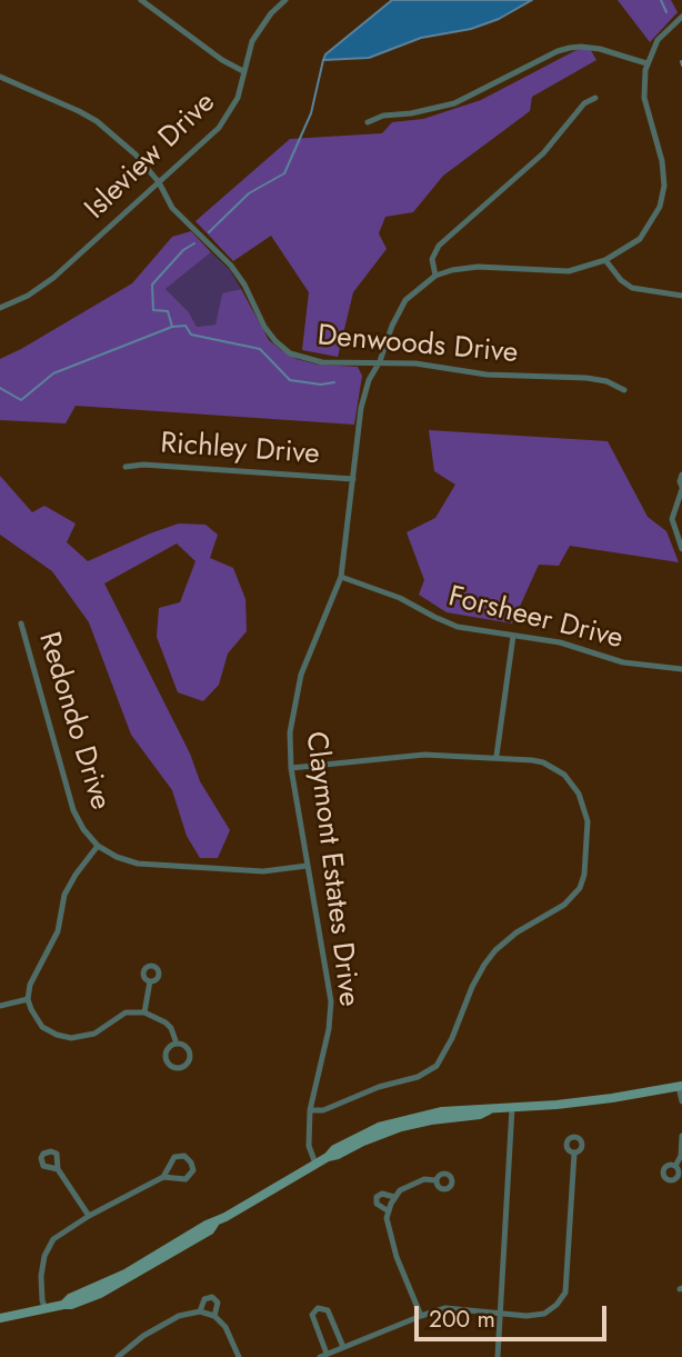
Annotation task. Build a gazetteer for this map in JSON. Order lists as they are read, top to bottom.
{
  "streets": {
    "street": [
      "Isleview Drive",
      "Denwoods Drive",
      "Richley Drive",
      "Forsheer Drive",
      "Redondo Drive",
      "Claymont Estates Drive"
    ]
  },
  "crossings": [
    ["Isleview Drive", "Denwoods Drive"],
    ["Denwoods Drive", "Claymont Estates Drive"],
    ["Richley Drive", "Claymont Estates Drive"],
    ["Forsheer Drive", "Claymont Estates Drive"],
    ["Redondo Drive", "Claymont Estates Drive"]
  ],
  "scale_bar": "200 m"
}
